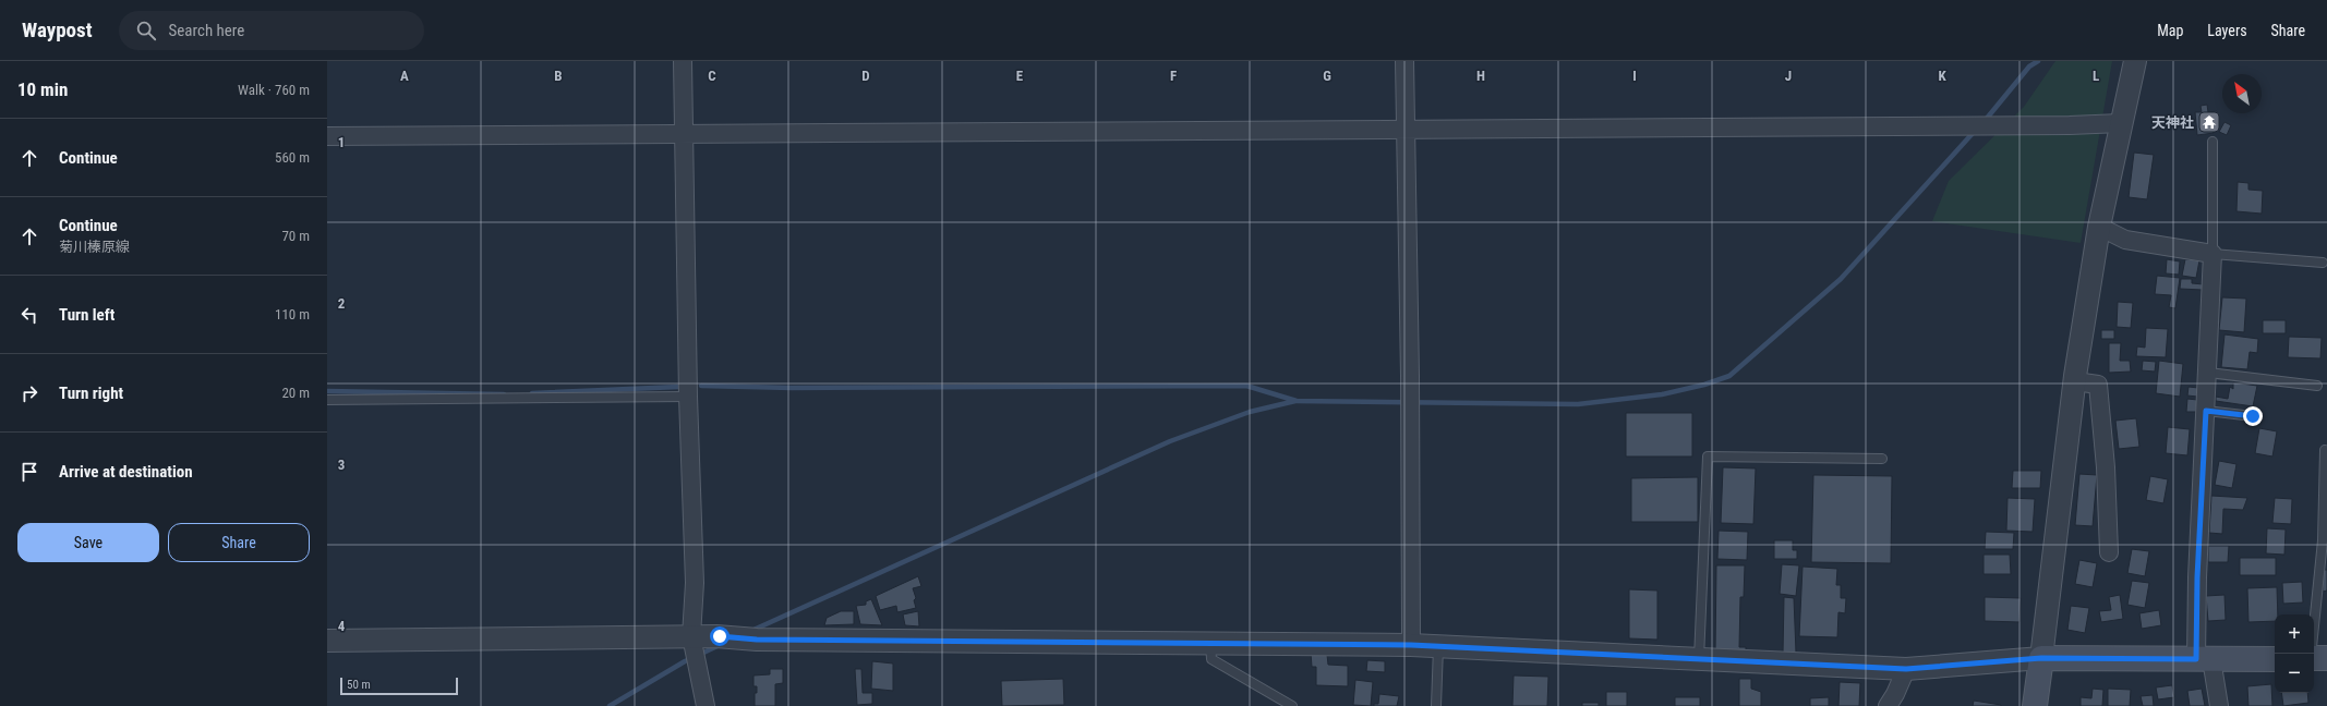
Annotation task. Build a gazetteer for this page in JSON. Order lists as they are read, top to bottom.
{
  "places": {
    "temple": ["天神社"]
  },
  "scale_bar": "50 m",
  "north": "top left",
  "page": {
    "header": "Waypost",
    "search": "Search here",
    "nav": ["Map", "Layers", "Share"],
    "heading": ["10 min", "Walk · 760 m"],
    "list": [
      ["Continue", "560 m"],
      ["Continue", "菊川榛原線", "70 m"],
      ["Turn left", "110 m"],
      ["Turn right", "20 m"],
      "Arrive at destination"
    ],
    "buttons": ["Save", "Share"],
    "map_buttons": ["+", "−"],
    "scale": "50 m"
  },
  "grid": {
    "columns": [
      "A",
      "B",
      "C",
      "D",
      "E",
      "F",
      "G",
      "H",
      "I",
      "J",
      "K",
      "L"
    ],
    "rows": [
      "1",
      "2",
      "3",
      "4"
    ]
  }
}
